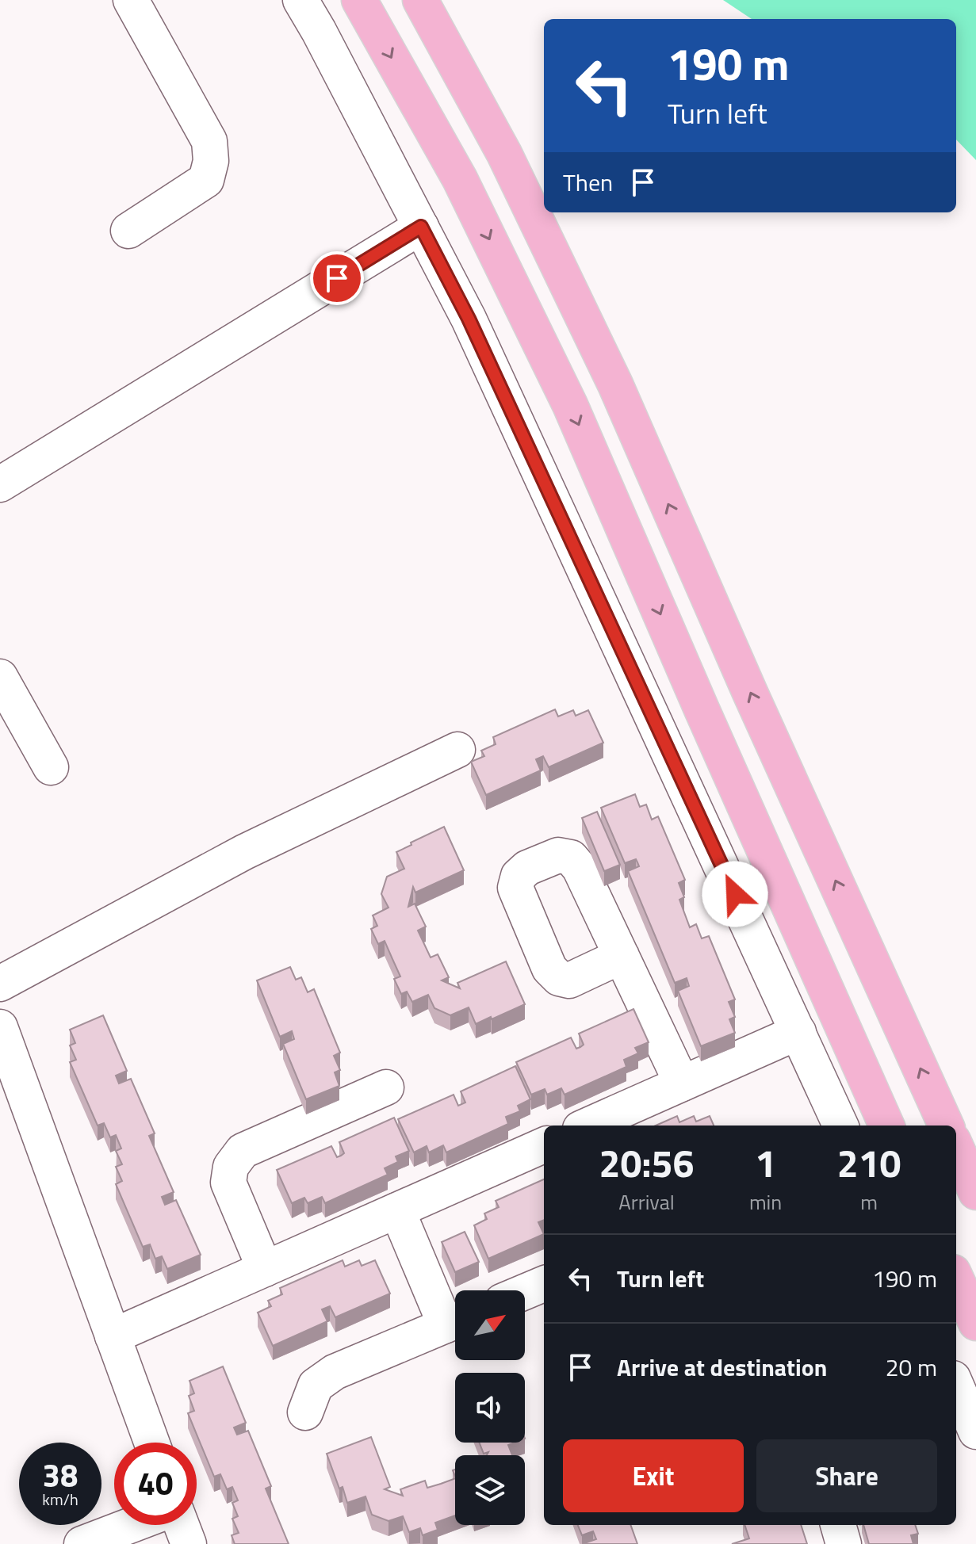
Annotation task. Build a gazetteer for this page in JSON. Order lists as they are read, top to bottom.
{
  "north": "top right",
  "page": {
    "turn": ["190 m", "Turn left"],
    "then": "Then",
    "eta": [
      "20:56",
      "Arrival",
      "1",
      "min",
      "210",
      "m"
    ],
    "list": [
      {
        "name": "Turn left",
        "value": "190 m"
      },
      {
        "name": "Arrive at destination",
        "value": "20 m"
      }
    ],
    "buttons": ["Exit", "Share"],
    "speed": "38 km/h",
    "limit": "40"
  }
}
